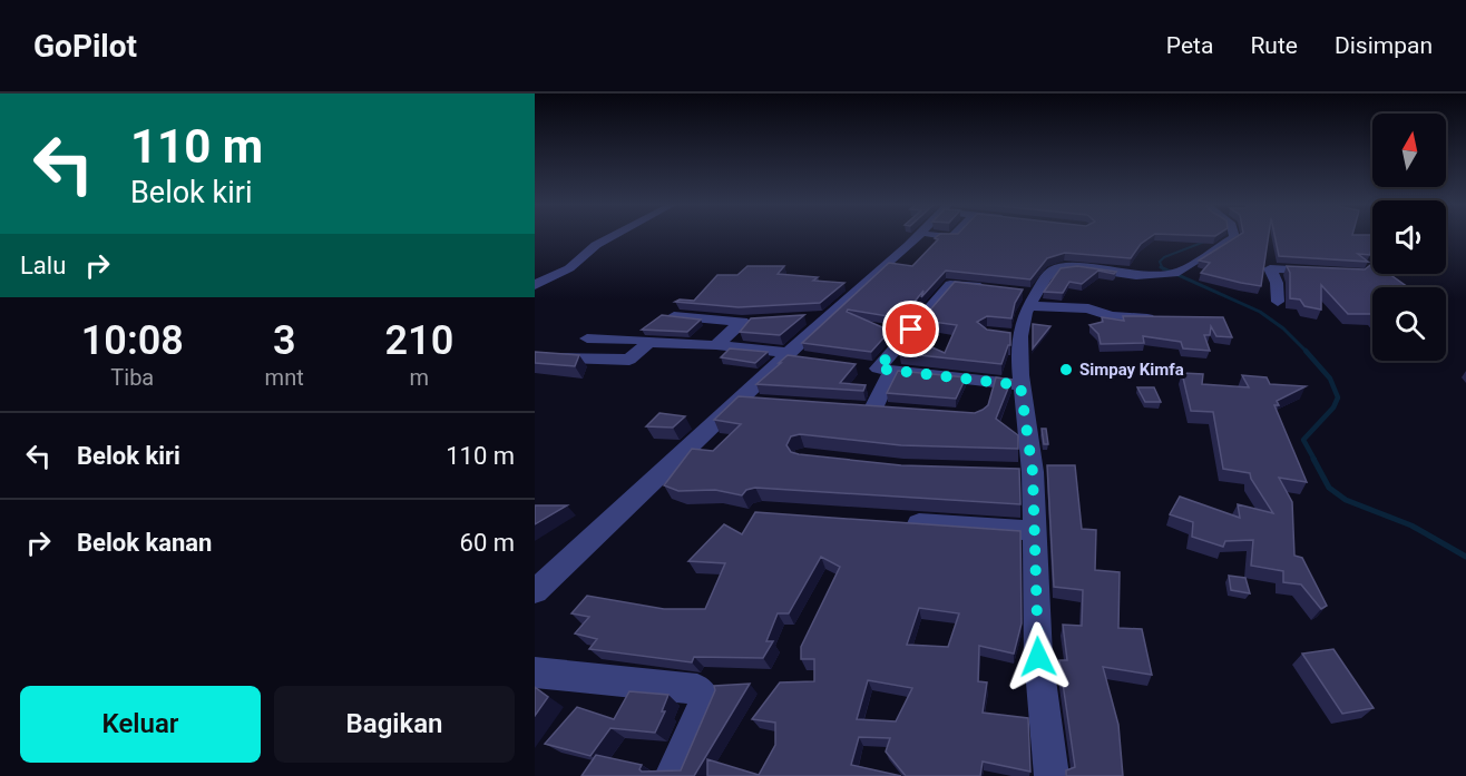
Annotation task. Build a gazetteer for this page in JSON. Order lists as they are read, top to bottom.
{
  "places": ["Simpay Kimfa"],
  "north": "top",
  "page": {
    "header": "GoPilot",
    "nav": ["Peta", "Rute", "Disimpan"],
    "turn": ["110 m", "Belok kiri"],
    "then": "Lalu",
    "eta": [
      "10:08",
      "Tiba",
      "3",
      "mnt",
      "210",
      "m"
    ],
    "list": [
      {
        "name": "Belok kiri",
        "value": "110 m"
      },
      {
        "name": "Belok kanan",
        "value": "60 m"
      }
    ],
    "buttons": ["Keluar", "Bagikan"]
  }
}
